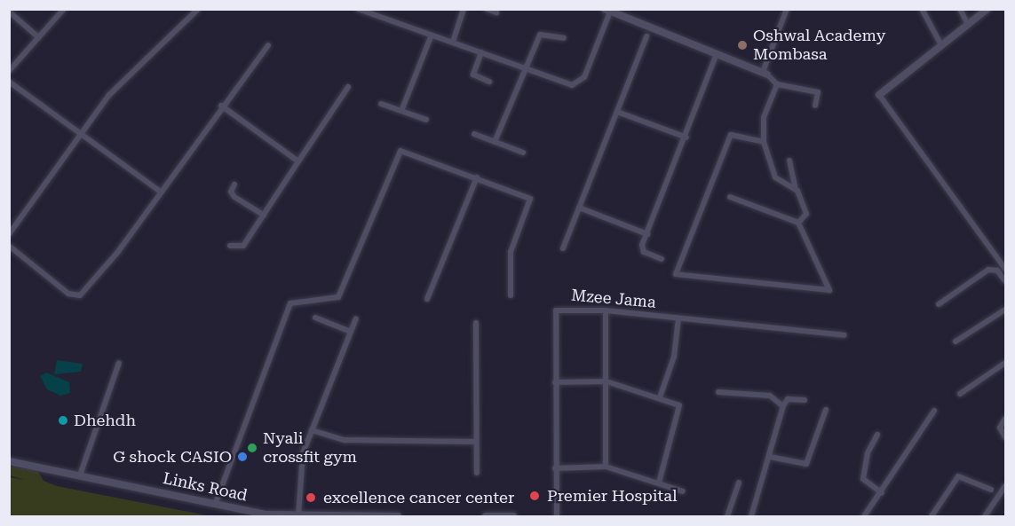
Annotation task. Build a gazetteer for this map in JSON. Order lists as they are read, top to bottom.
{
  "streets": {
    "main road": ["Links Road"],
    "street": ["Mzee Jama"]
  },
  "places": [
    "Oshwal Academy Mombasa",
    "Dhehdh",
    "Nyali crossfit gym",
    "G shock CASIO",
    "Premier Hospital",
    "excellence cancer center"
  ]
}
